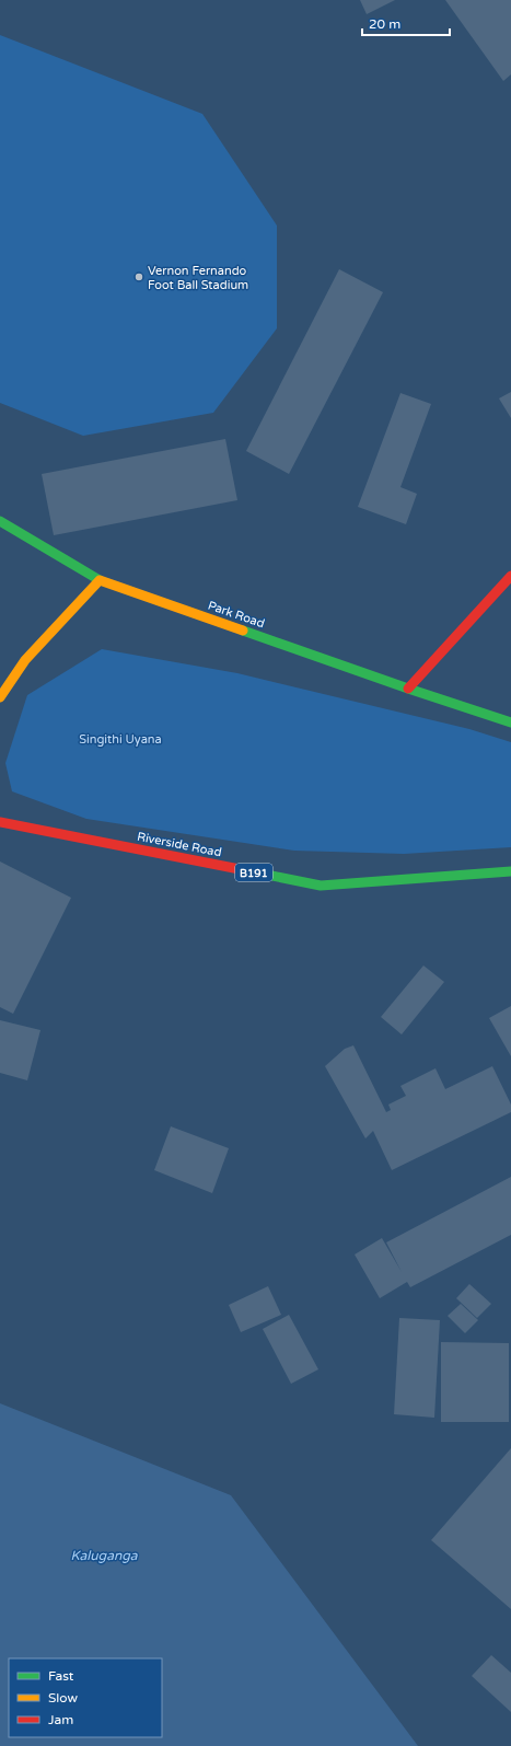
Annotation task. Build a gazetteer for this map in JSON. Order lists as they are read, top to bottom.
{
  "streets": {
    "street": ["Park Road", "Riverside Road", "B191"]
  },
  "water": ["Kaluganga"],
  "parks": ["Singithi Uyana"],
  "places": ["Vernon Fernando Foot Ball Stadium"],
  "legend": ["Fast", "Slow", "Jam"],
  "scale_bar": "20 m"
}
